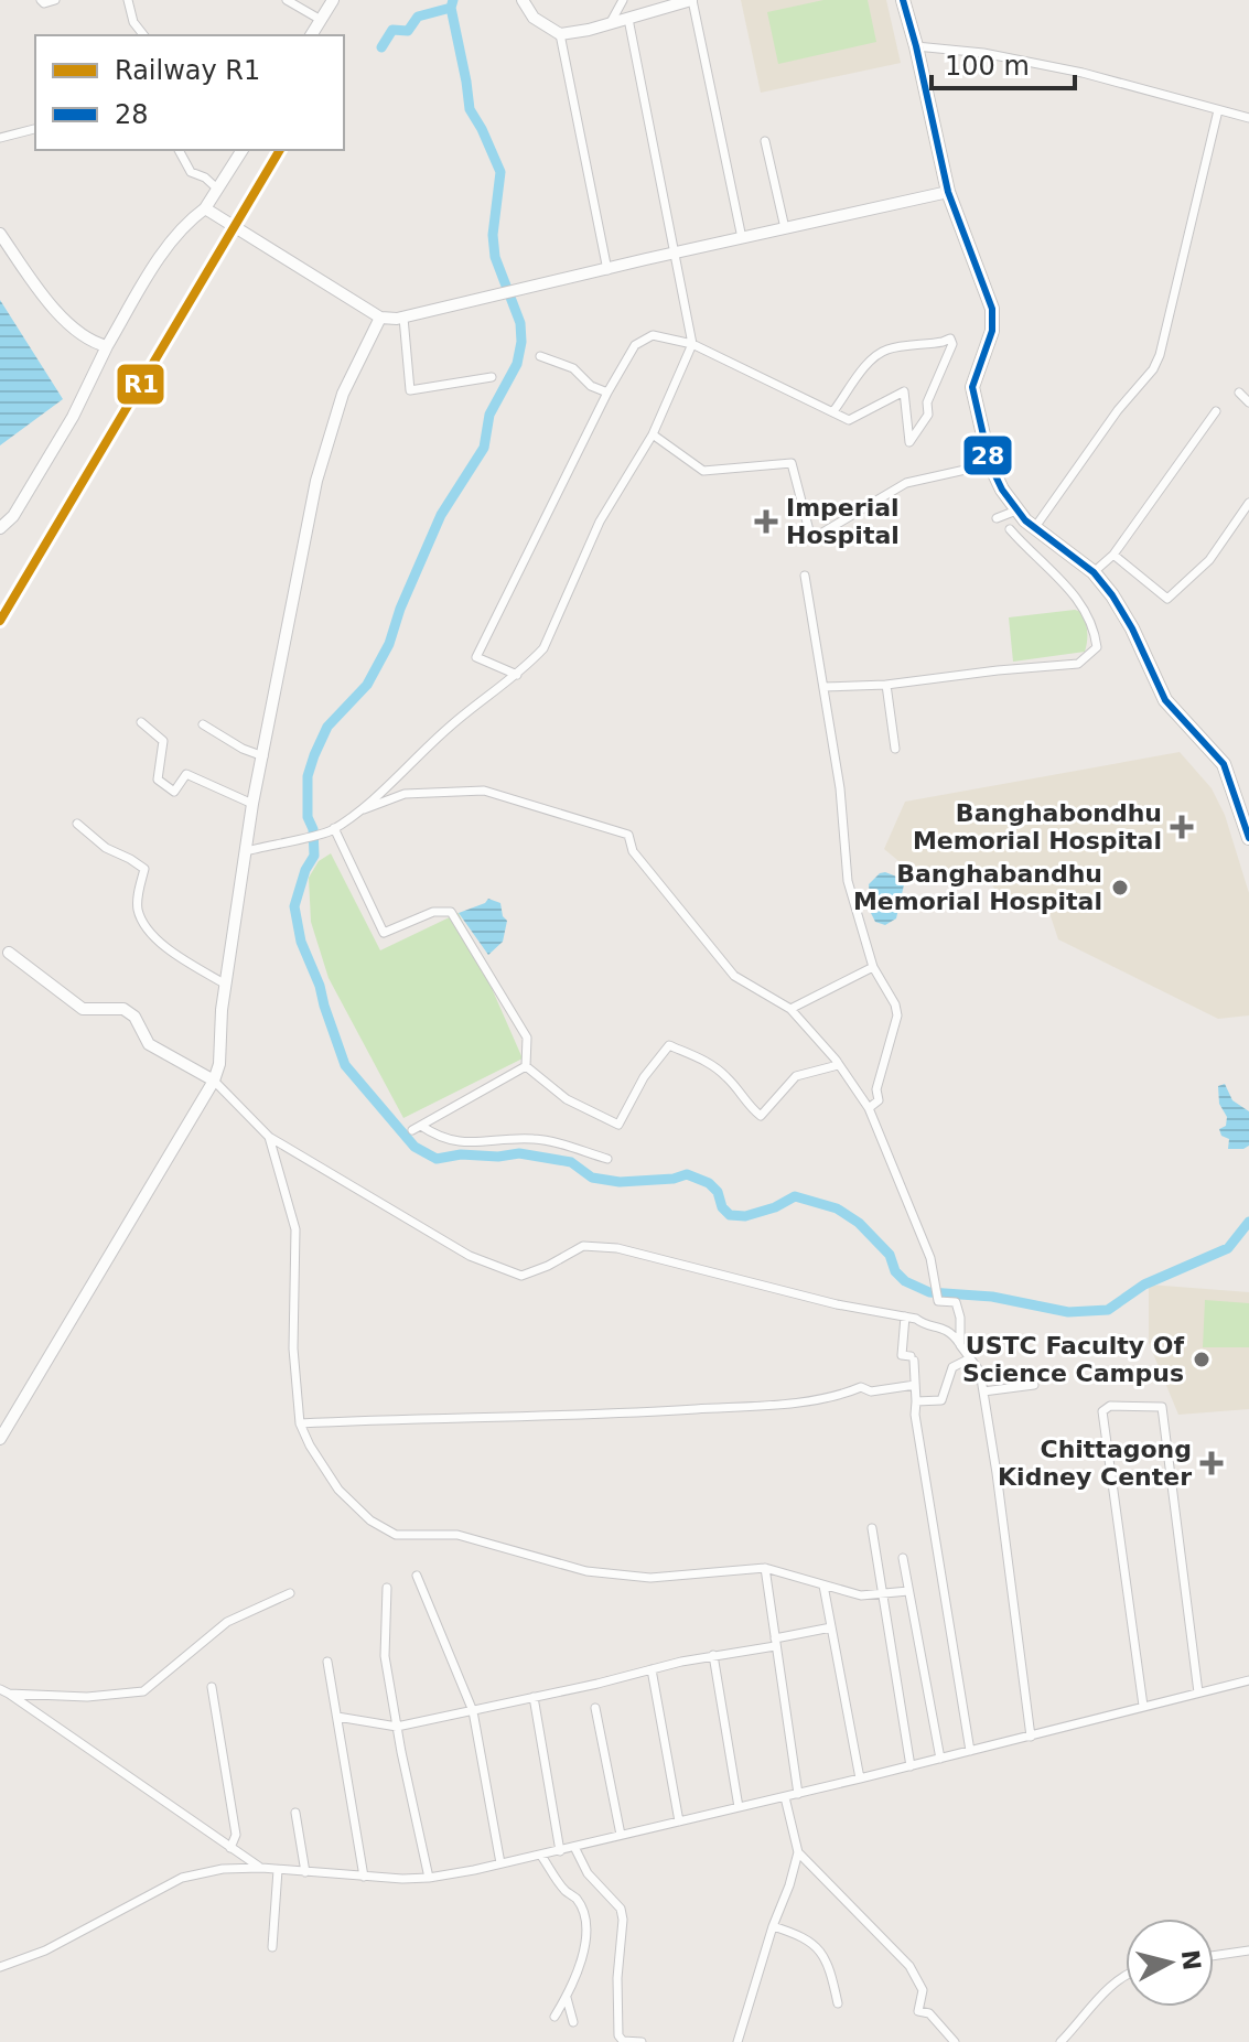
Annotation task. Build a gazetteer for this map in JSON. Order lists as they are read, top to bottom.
{
  "places": {
    "health": ["Imperial Hospital", "Banghabondhu Memorial Hospital", "Chittagong Kidney Center"],
    "other": ["Banghabandhu Memorial Hospital", "USTC Faculty Of Science Campus"]
  },
  "lines": ["transit line 28", "rail line R1"],
  "legend": ["Railway R1", "28"],
  "scale_bar": "100 m",
  "north": "right"
}
